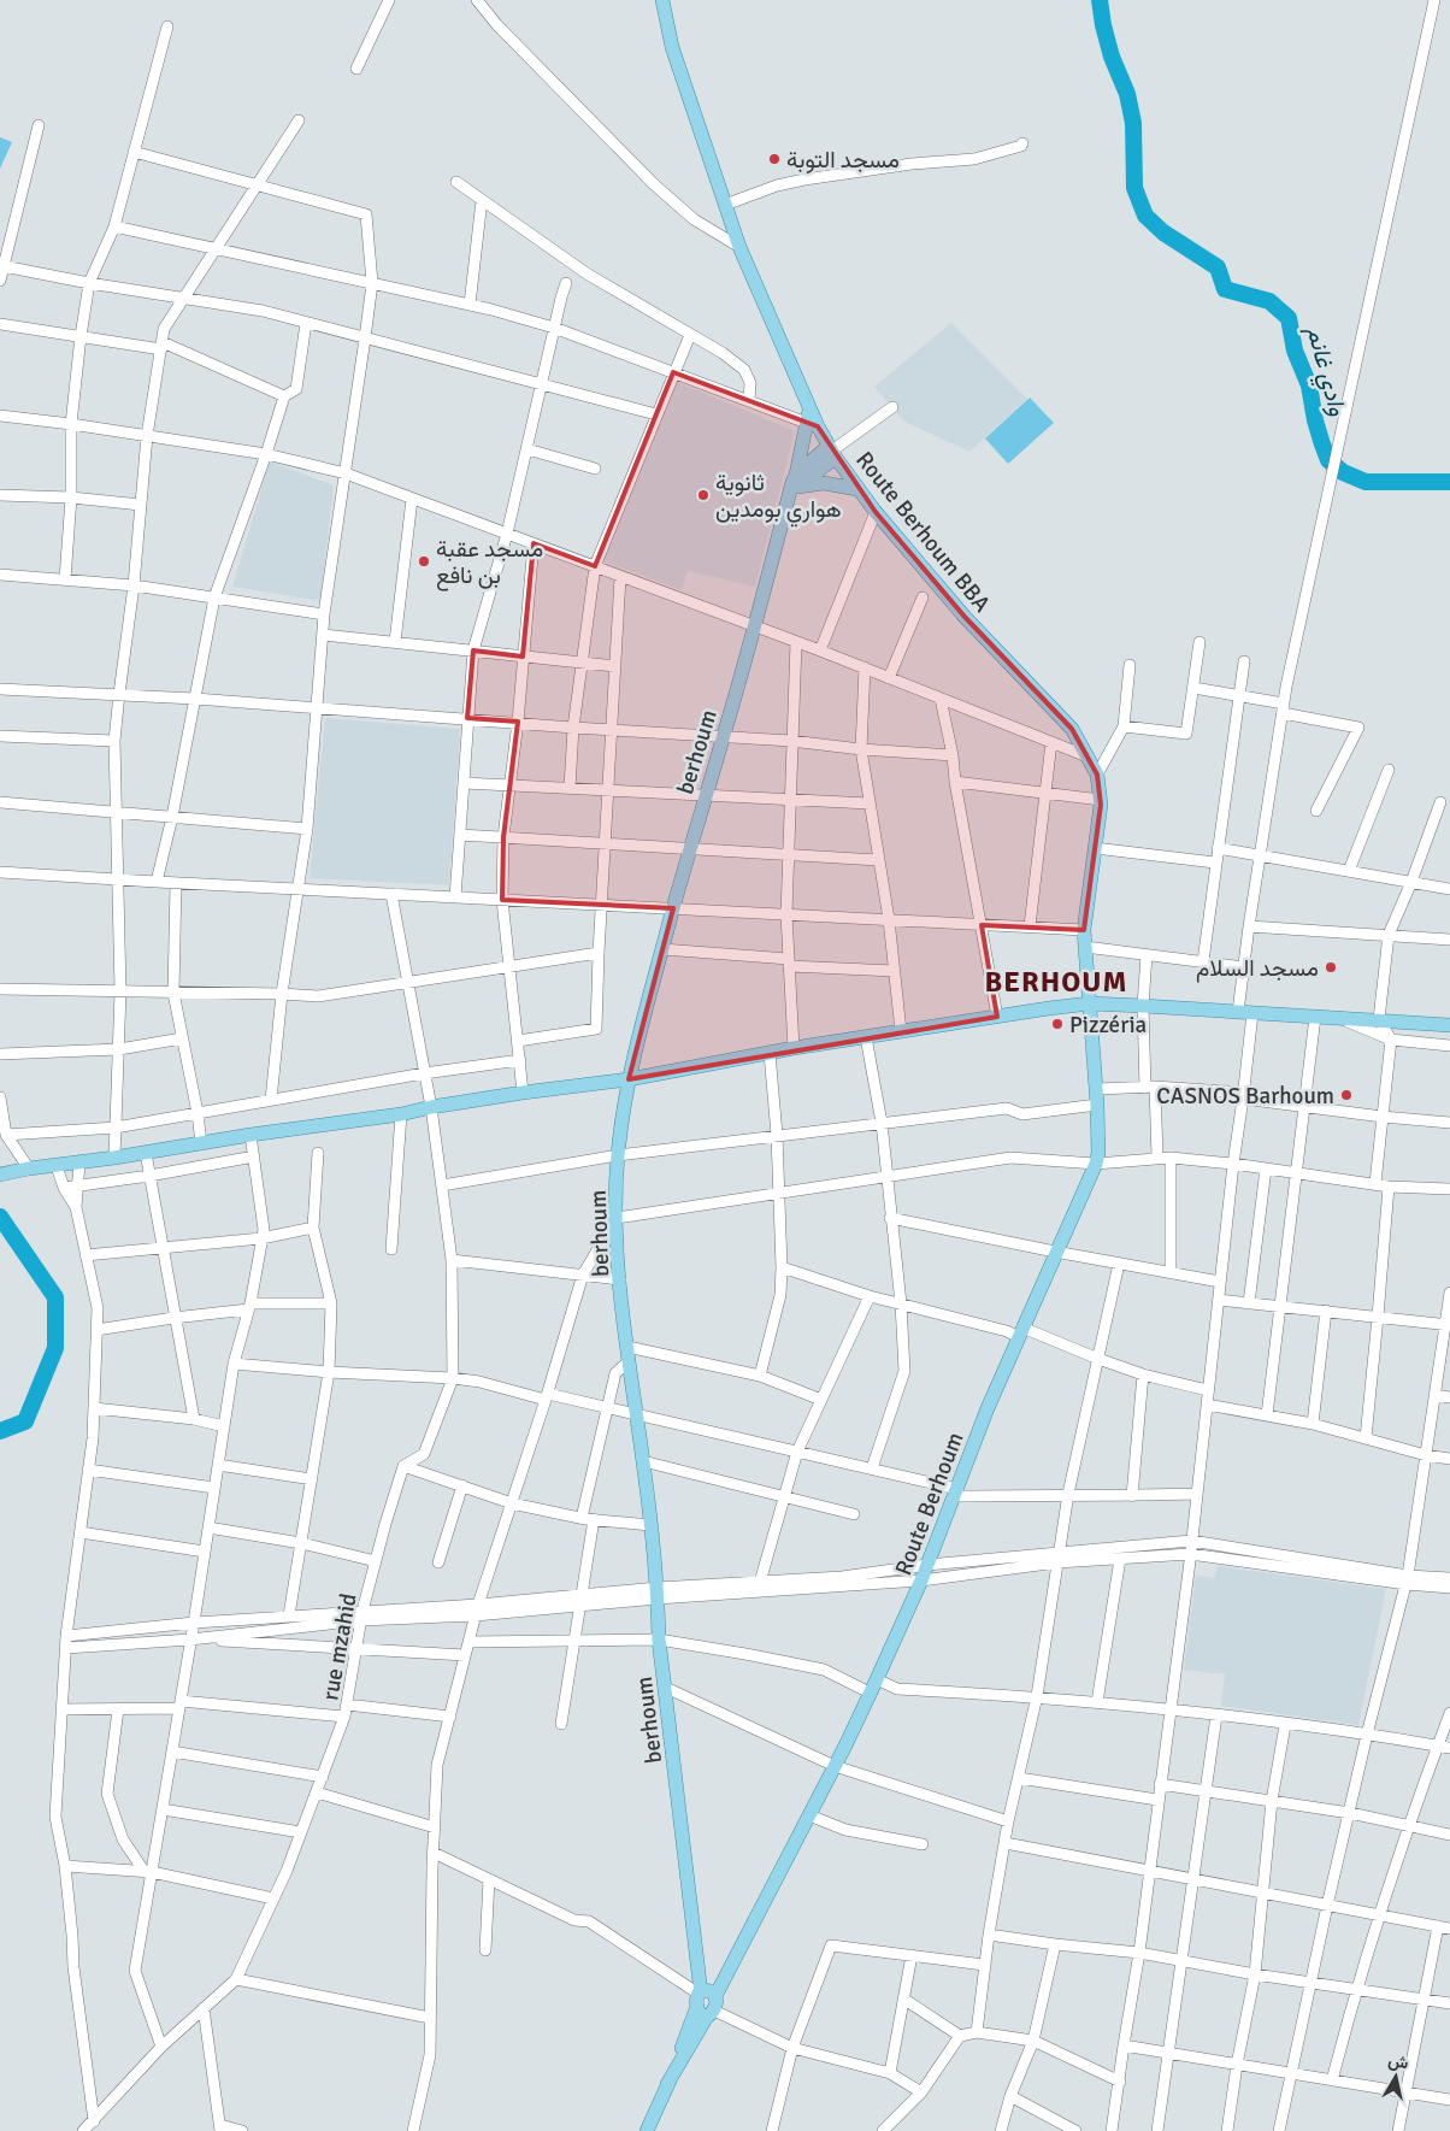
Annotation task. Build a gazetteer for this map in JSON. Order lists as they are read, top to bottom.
{
  "streets": {
    "main road": ["Route Berhoum BBA", "berhoum", "Route Berhoum"],
    "street": ["rue mzahid"]
  },
  "crossings": [
    ["Route Berhoum BBA", "berhoum"],
    ["Route Berhoum BBA", "Route Berhoum"],
    ["berhoum", "Route Berhoum"]
  ],
  "districts": ["BERHOUM"],
  "water": ["وادي غانم"],
  "places": [
    "مسجد التوبة",
    "ثانوية هواري بومدين",
    "مسجد عقبة بن نافع",
    "مسجد السلام",
    "Pizzéria",
    "CASNOS Barhoum"
  ],
  "north": "top"
}
